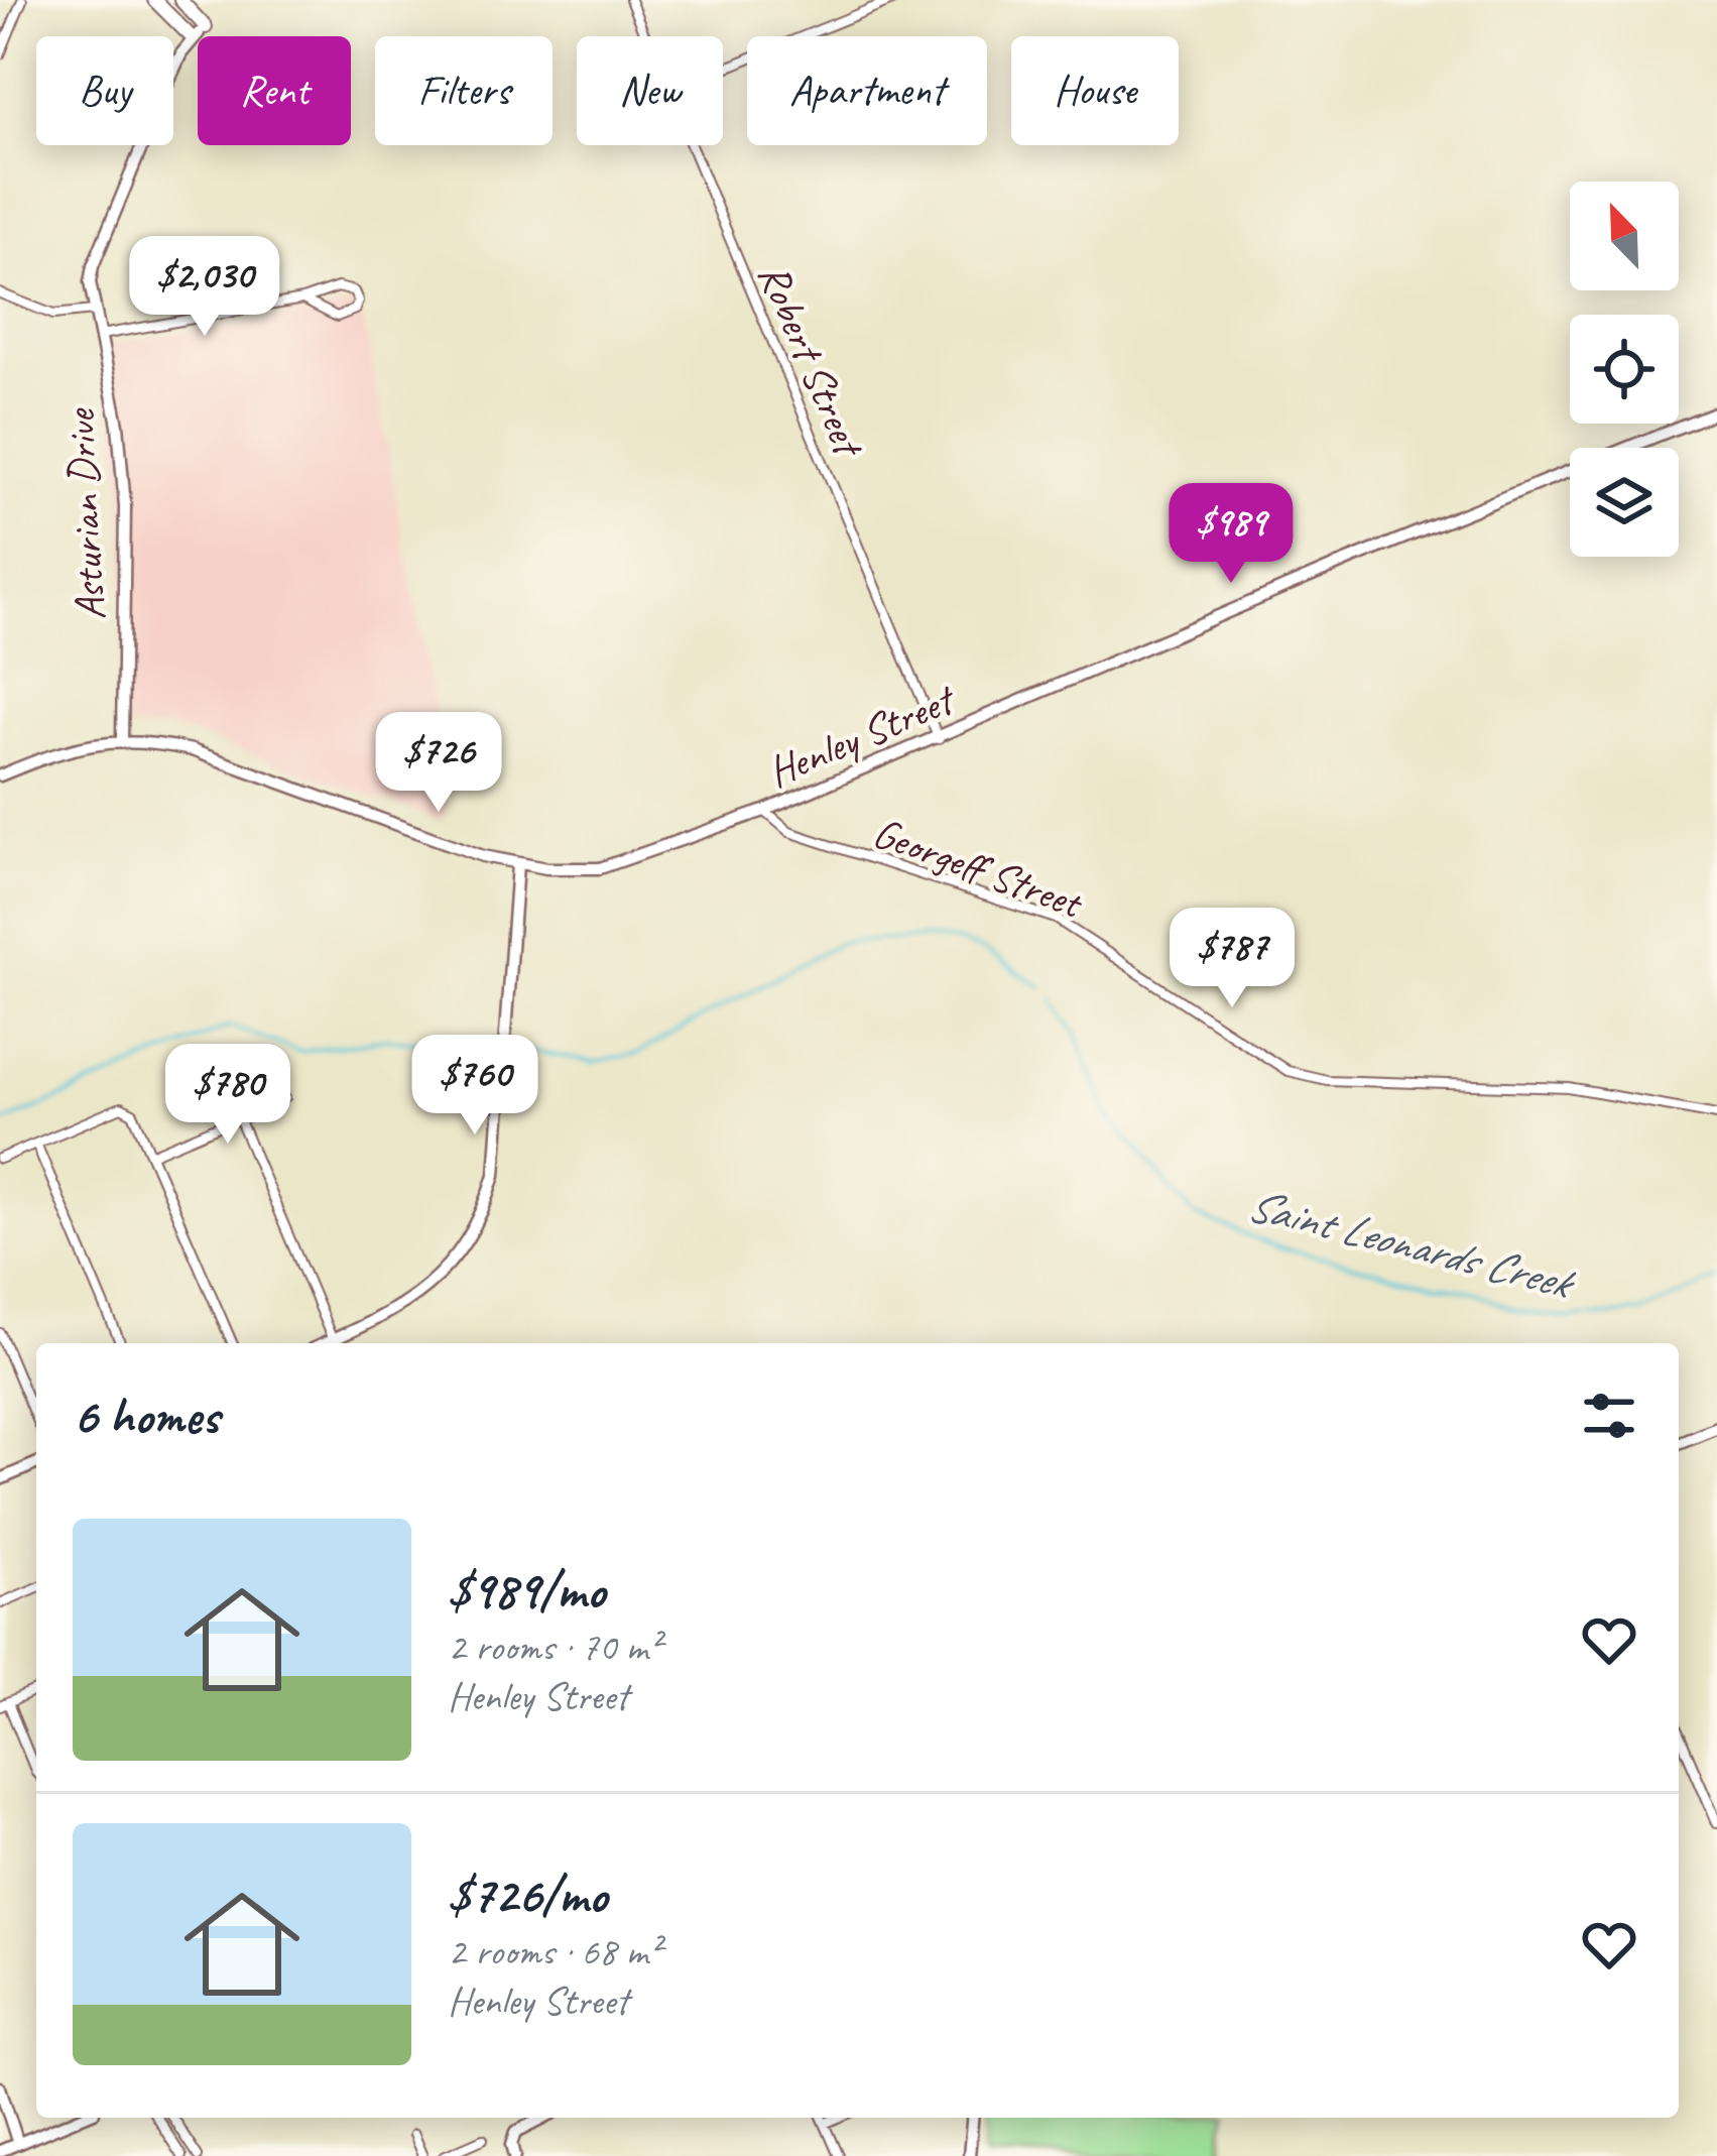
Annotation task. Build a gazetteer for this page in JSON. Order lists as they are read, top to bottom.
{
  "streets": {
    "street": [
      "Robert Street",
      "Asturian Drive",
      "Henley Street",
      "Georgeff Street"
    ]
  },
  "crossings": [
    ["Robert Street", "Henley Street"],
    ["Asturian Drive", "Henley Street"],
    ["Henley Street", "Georgeff Street"]
  ],
  "water": ["Saint Leonards Creek"],
  "north": "top left",
  "page": {
    "chip": [
      "Buy",
      "Rent",
      "Filters",
      "New",
      "Apartment",
      "House"
    ],
    "price": [
      "$2,030",
      "$989",
      "$726",
      "$787",
      "$760",
      "$780"
    ],
    "heading": "6 homes",
    "list": [
      {
        "name": "$989/mo",
        "note": "2 rooms · 70 m² · Henley Street"
      },
      {
        "name": "$726/mo",
        "note": "2 rooms · 68 m² · Henley Street"
      }
    ]
  }
}
